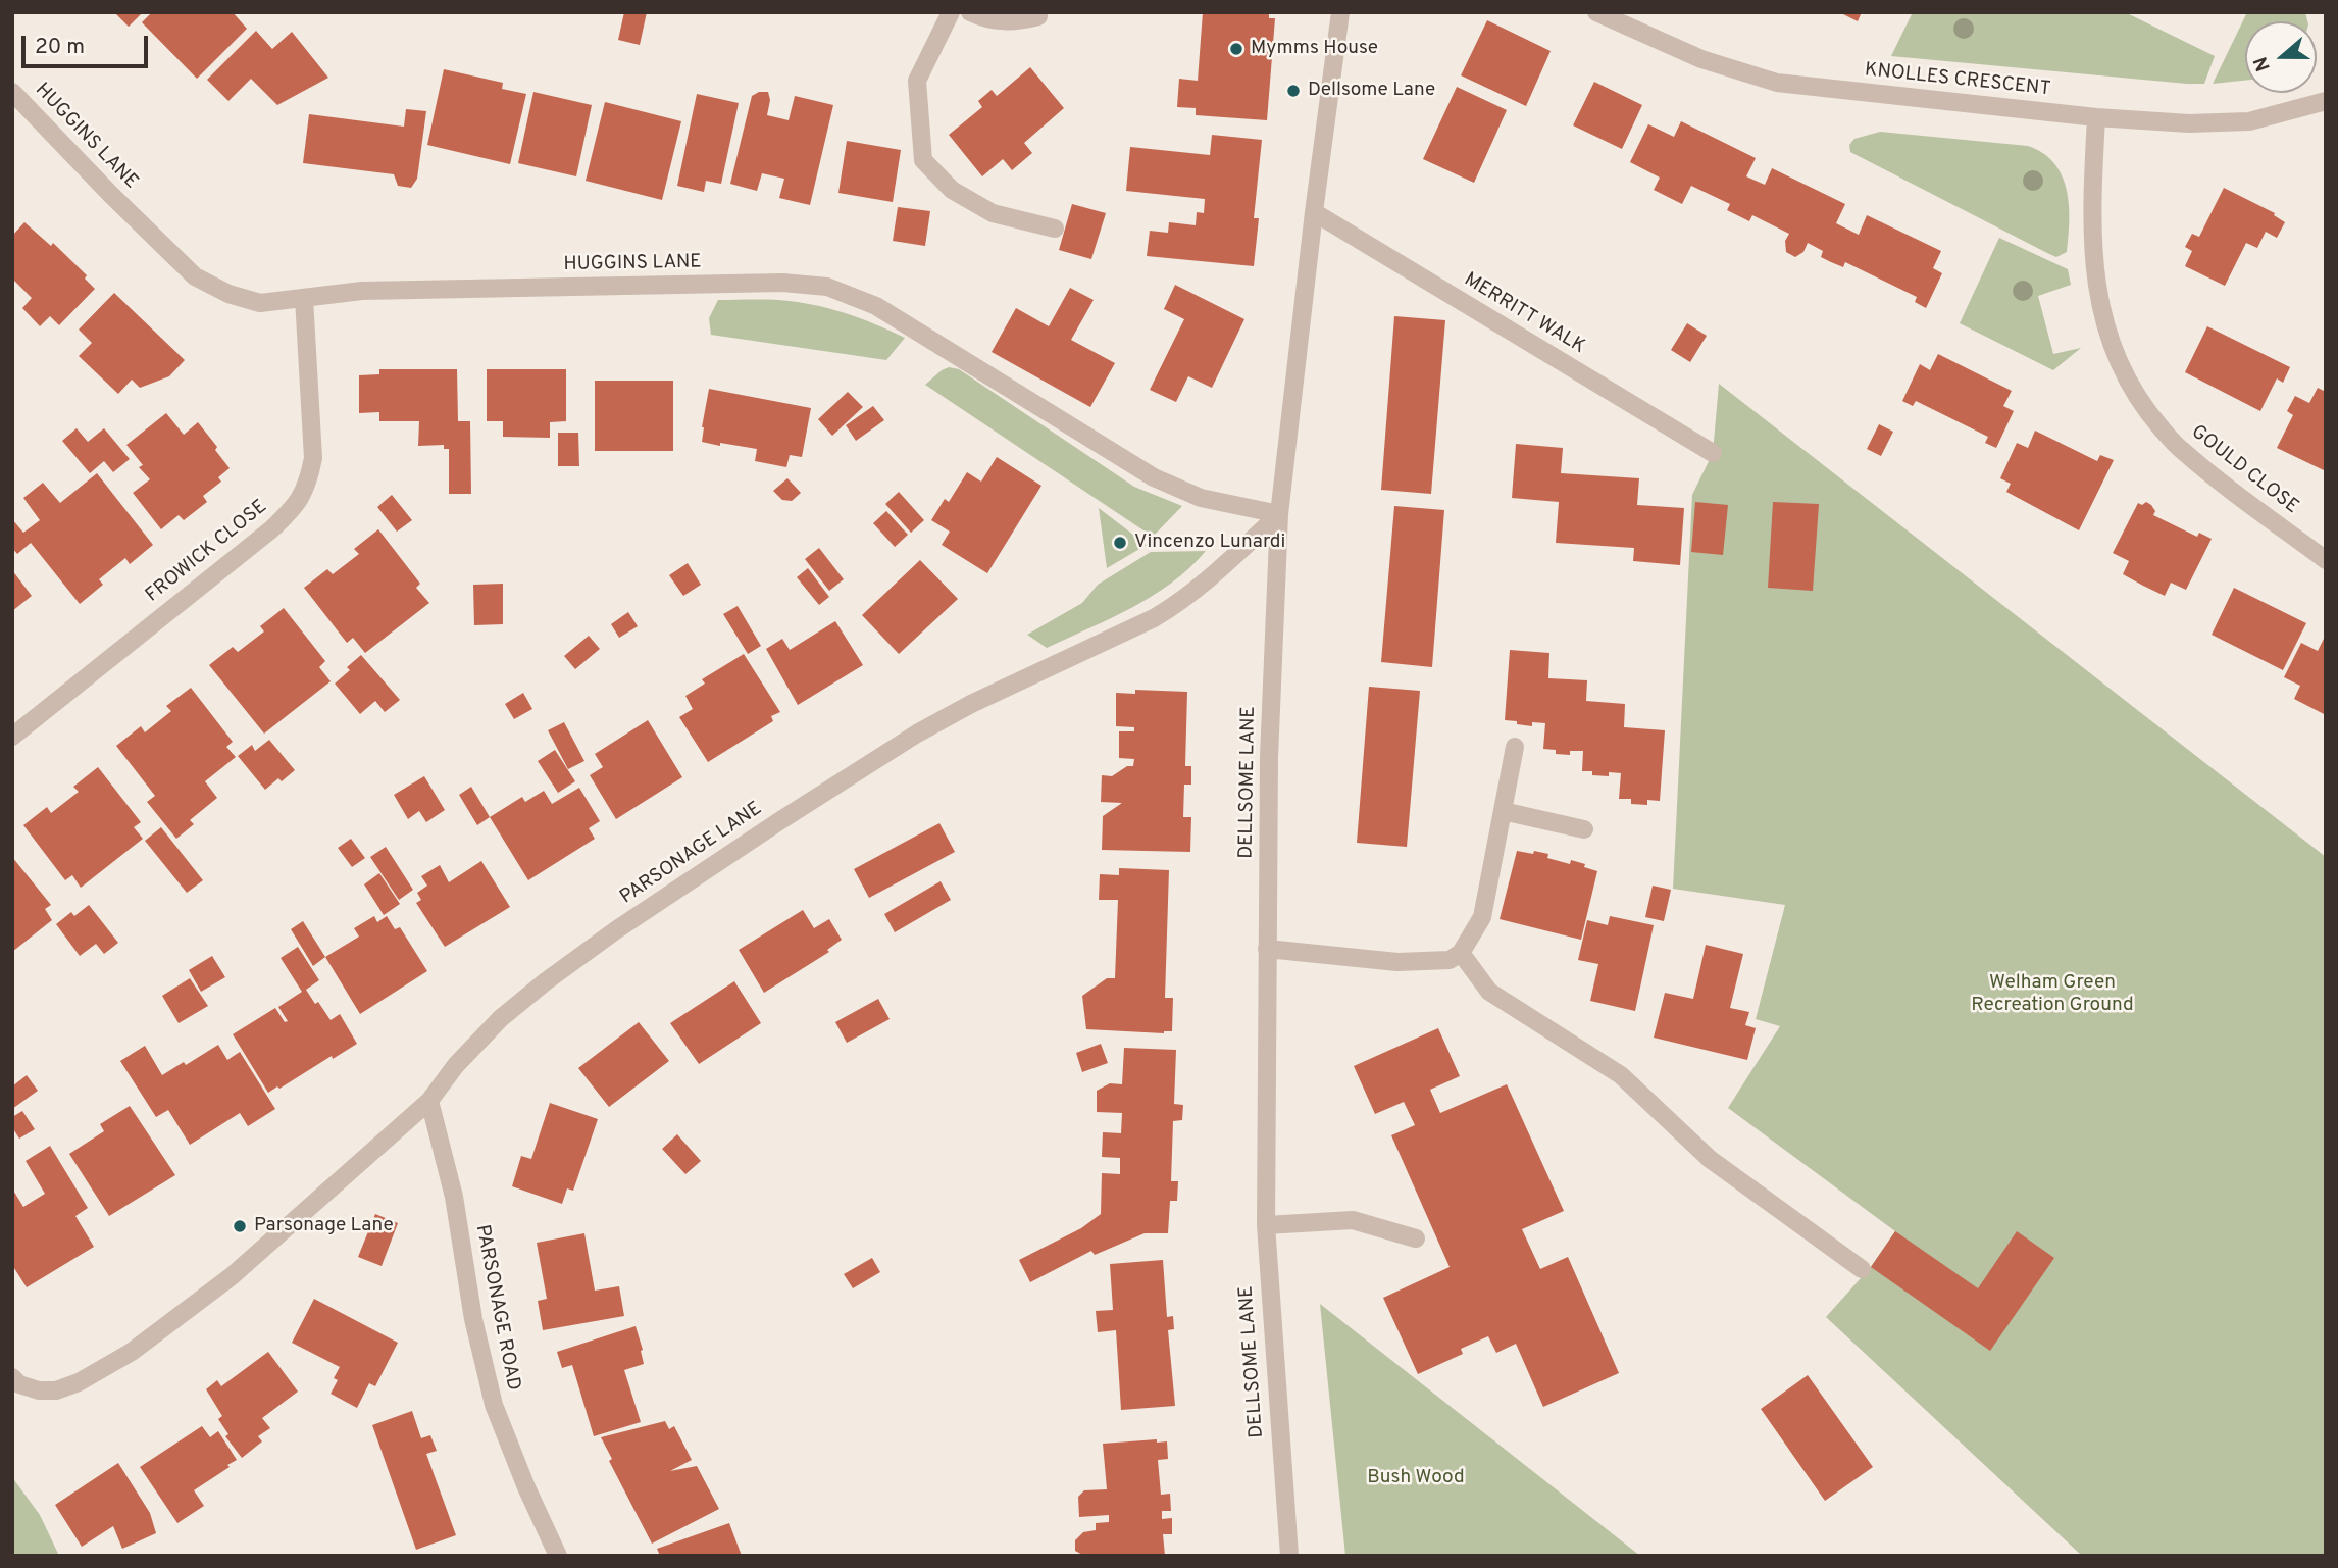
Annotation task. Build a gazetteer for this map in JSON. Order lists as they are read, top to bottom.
{
  "streets": {
    "street": [
      "KNOLLES CRESCENT",
      "HUGGINS LANE",
      "MERRITT WALK",
      "GOULD CLOSE",
      "FROWICK CLOSE",
      "DELLSOME LANE",
      "PARSONAGE LANE",
      "PARSONAGE ROAD"
    ]
  },
  "crossings": [
    ["KNOLLES CRESCENT", "GOULD CLOSE"],
    ["HUGGINS LANE", "FROWICK CLOSE"],
    ["HUGGINS LANE", "DELLSOME LANE"],
    ["HUGGINS LANE", "PARSONAGE LANE"],
    ["MERRITT WALK", "DELLSOME LANE"],
    ["DELLSOME LANE", "PARSONAGE LANE"],
    ["PARSONAGE LANE", "PARSONAGE ROAD"]
  ],
  "parks": ["Welham Green Recreation Ground", "Bush Wood"],
  "places": [
    "Mymms House",
    "Dellsome Lane",
    "Vincenzo Lunardi",
    "Parsonage Lane"
  ],
  "scale_bar": "20 m",
  "north": "left"
}
